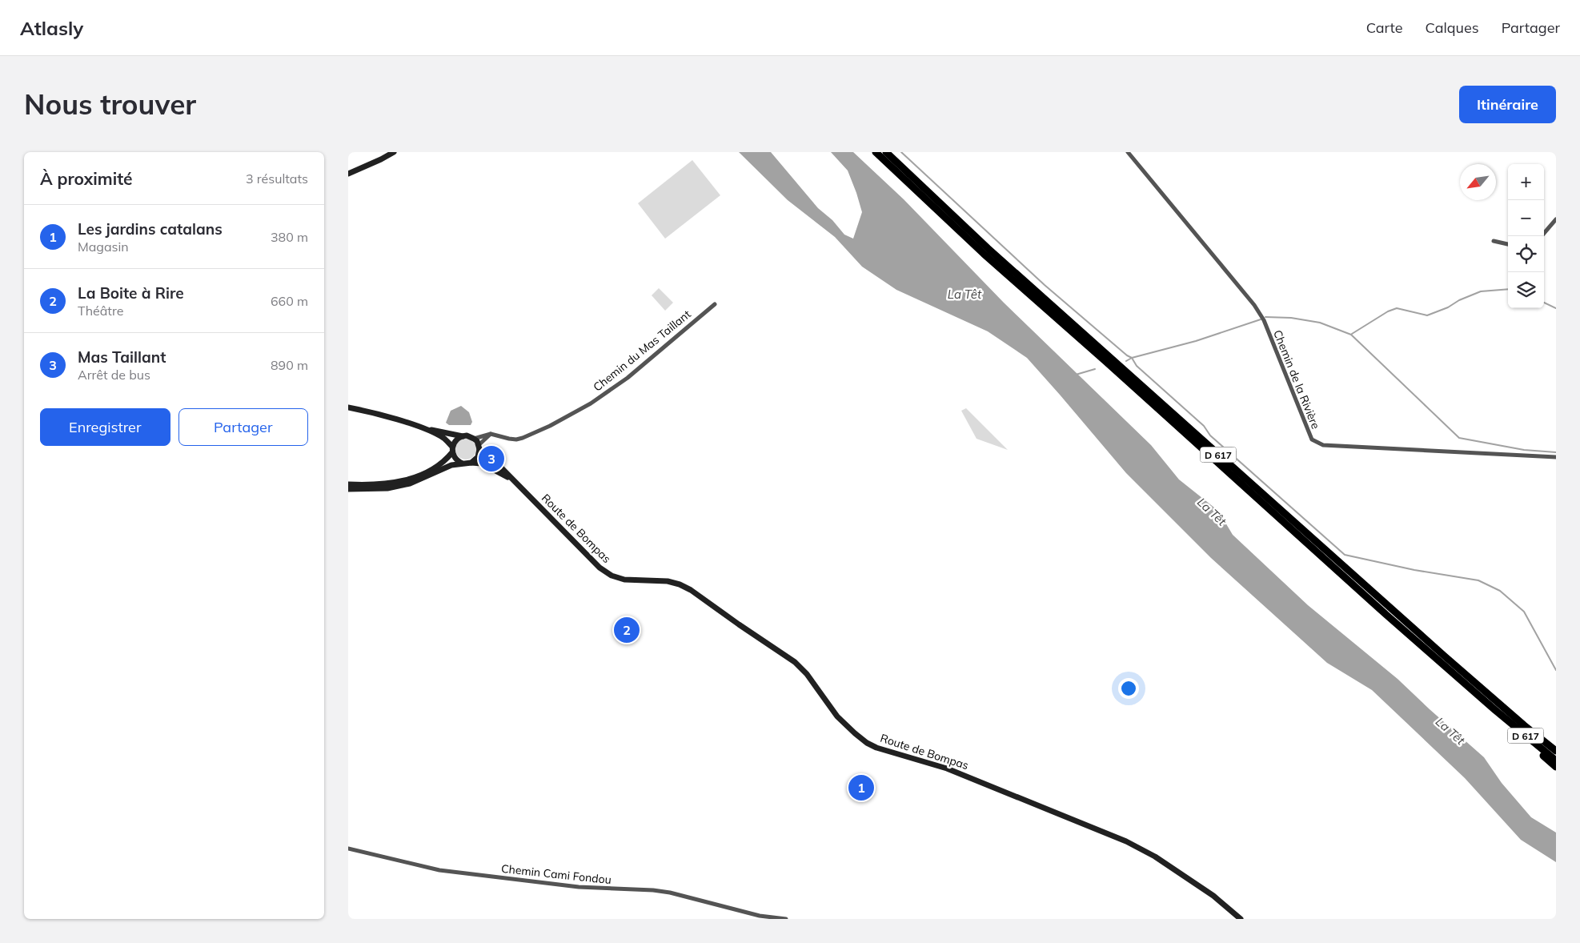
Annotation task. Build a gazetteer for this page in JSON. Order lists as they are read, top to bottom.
{
  "streets": {
    "highway": ["D 617"],
    "main road": ["Route de Bompas"],
    "street": ["Chemin du Mas Taillant", "Chemin de la Rivière", "Chemin Cami Fondou"]
  },
  "water": ["La Têt"],
  "north": "bottom left",
  "page": {
    "header": "Atlasly",
    "nav": ["Carte", "Calques", "Partager"],
    "buttons": [
      "Itinéraire",
      ["Enregistrer", "Partager"]
    ],
    "title": "Nous trouver",
    "heading": ["À proximité", "3 résultats"],
    "map_buttons": ["+", "−"],
    "list": [
      {
        "mark": "1",
        "name": "Les jardins catalans",
        "note": "Magasin",
        "value": "380 m"
      },
      {
        "mark": "2",
        "name": "La Boite à Rire",
        "note": "Théâtre",
        "value": "660 m"
      },
      {
        "mark": "3",
        "name": "Mas Taillant",
        "note": "Arrêt de bus",
        "value": "890 m"
      }
    ],
    "pins": ["3", "2", "1"]
  }
}
